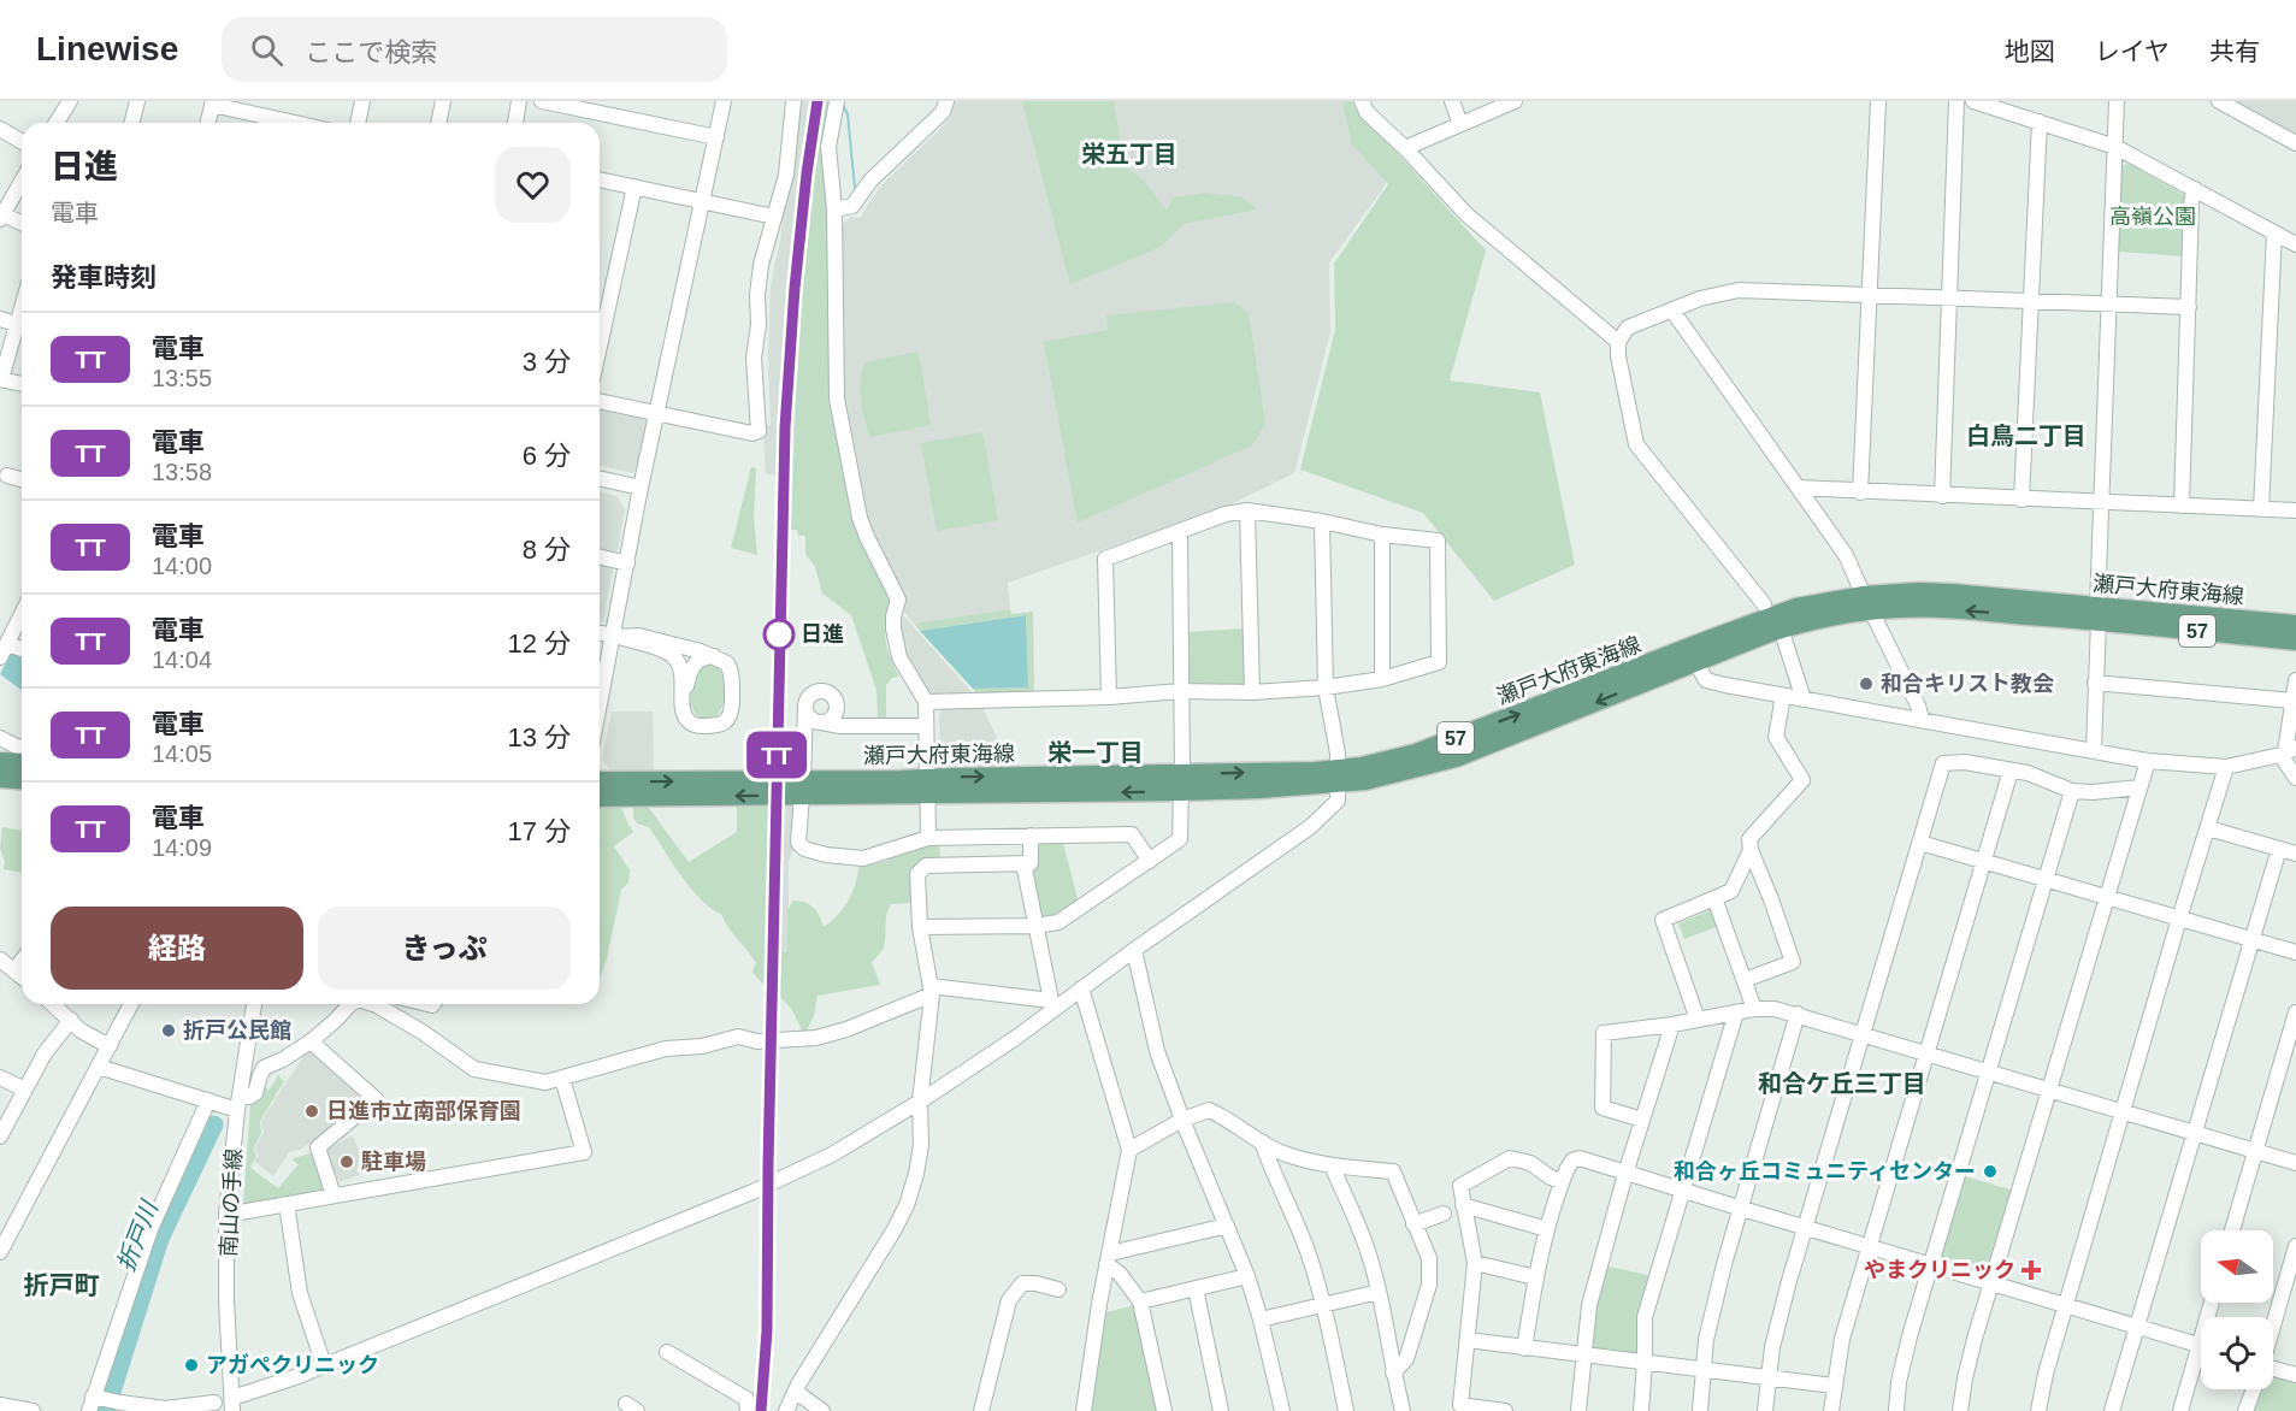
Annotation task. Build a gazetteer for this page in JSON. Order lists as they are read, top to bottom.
{
  "streets": {
    "main road": ["瀬戸大府東海線", "57"],
    "street": ["南山の手線"]
  },
  "districts": [
    "栄五丁目",
    "白鳥二丁目",
    "栄一丁目",
    "和合ケ丘三丁目",
    "折戸町"
  ],
  "water": ["折戸川"],
  "parks": ["高嶺公園"],
  "places": {
    "other": [
      "日進",
      "和合キリスト教会",
      "折戸公民館",
      "日進市立南部保育園",
      "駐車場",
      "和合ヶ丘コミュニティセンター",
      "アガぺクリニック"
    ],
    "health": ["やまクリニック"]
  },
  "north": "left",
  "page": {
    "header": "Linewise",
    "search": "ここで検索",
    "nav": ["地図", "レイヤ", "共有"],
    "on_map": "TT",
    "heading": [
      ["日進", "電車"],
      "発車時刻"
    ],
    "list": [
      {
        "mark": "TT",
        "name": "電車",
        "note": "13:55",
        "value": "3 分"
      },
      {
        "mark": "TT",
        "name": "電車",
        "note": "13:58",
        "value": "6 分"
      },
      {
        "mark": "TT",
        "name": "電車",
        "note": "14:00",
        "value": "8 分"
      },
      {
        "mark": "TT",
        "name": "電車",
        "note": "14:04",
        "value": "12 分"
      },
      {
        "mark": "TT",
        "name": "電車",
        "note": "14:05",
        "value": "13 分"
      },
      {
        "mark": "TT",
        "name": "電車",
        "note": "14:09",
        "value": "17 分"
      }
    ],
    "buttons": ["経路", "きっぷ"]
  }
}
